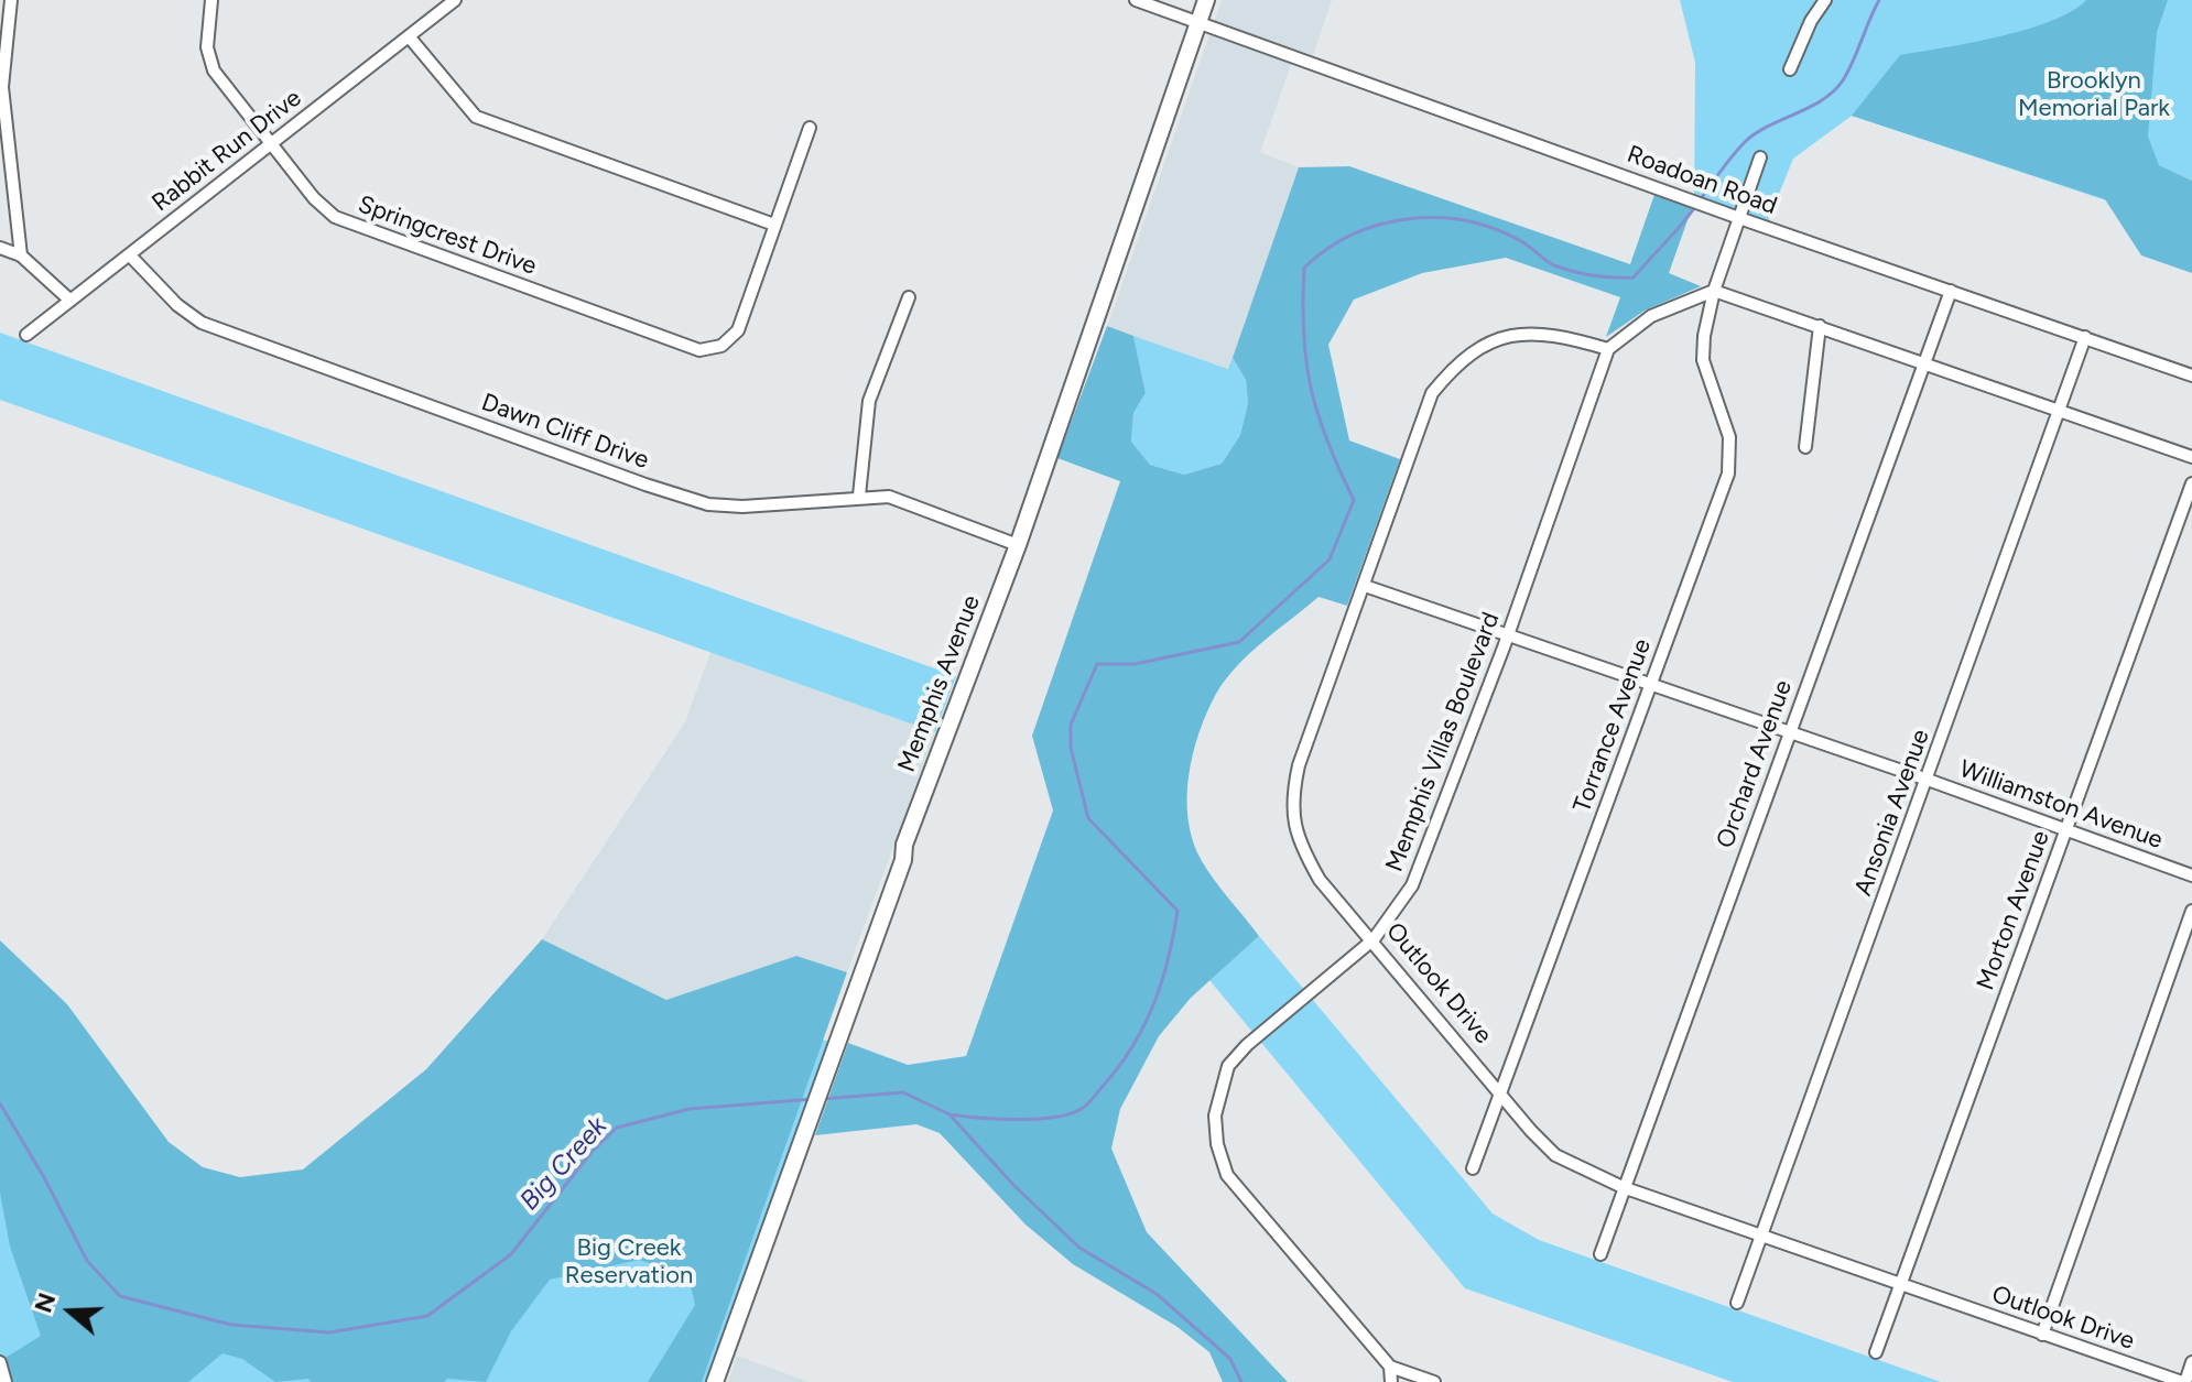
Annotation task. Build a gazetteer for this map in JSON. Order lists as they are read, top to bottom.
{
  "streets": {
    "main road": ["Memphis Avenue"],
    "street": [
      "Rabbit Run Drive",
      "Roadoan Road",
      "Springcrest Drive",
      "Dawn Cliff Drive",
      "Torrance Avenue",
      "Memphis Villas Boulevard",
      "Orchard Avenue",
      "Williamston Avenue",
      "Ansonia Avenue",
      "Morton Avenue",
      "Outlook Drive"
    ]
  },
  "crossings": [
    ["Rabbit Run Drive", "Springcrest Drive"],
    ["Rabbit Run Drive", "Dawn Cliff Drive"],
    ["Roadoan Road", "Memphis Avenue"],
    ["Roadoan Road", "Orchard Avenue"],
    ["Roadoan Road", "Ansonia Avenue"],
    ["Dawn Cliff Drive", "Memphis Avenue"],
    ["Torrance Avenue", "Williamston Avenue"],
    ["Torrance Avenue", "Outlook Drive"],
    ["Memphis Villas Boulevard", "Williamston Avenue"],
    ["Memphis Villas Boulevard", "Outlook Drive"],
    ["Orchard Avenue", "Williamston Avenue"],
    ["Orchard Avenue", "Outlook Drive"],
    ["Williamston Avenue", "Ansonia Avenue"],
    ["Williamston Avenue", "Morton Avenue"],
    ["Williamston Avenue", "Outlook Drive"],
    ["Ansonia Avenue", "Outlook Drive"],
    ["Morton Avenue", "Outlook Drive"]
  ],
  "water": ["Big Creek"],
  "parks": ["Brooklyn Memorial Park", "Big Creek Reservation"],
  "north": "left"
}
